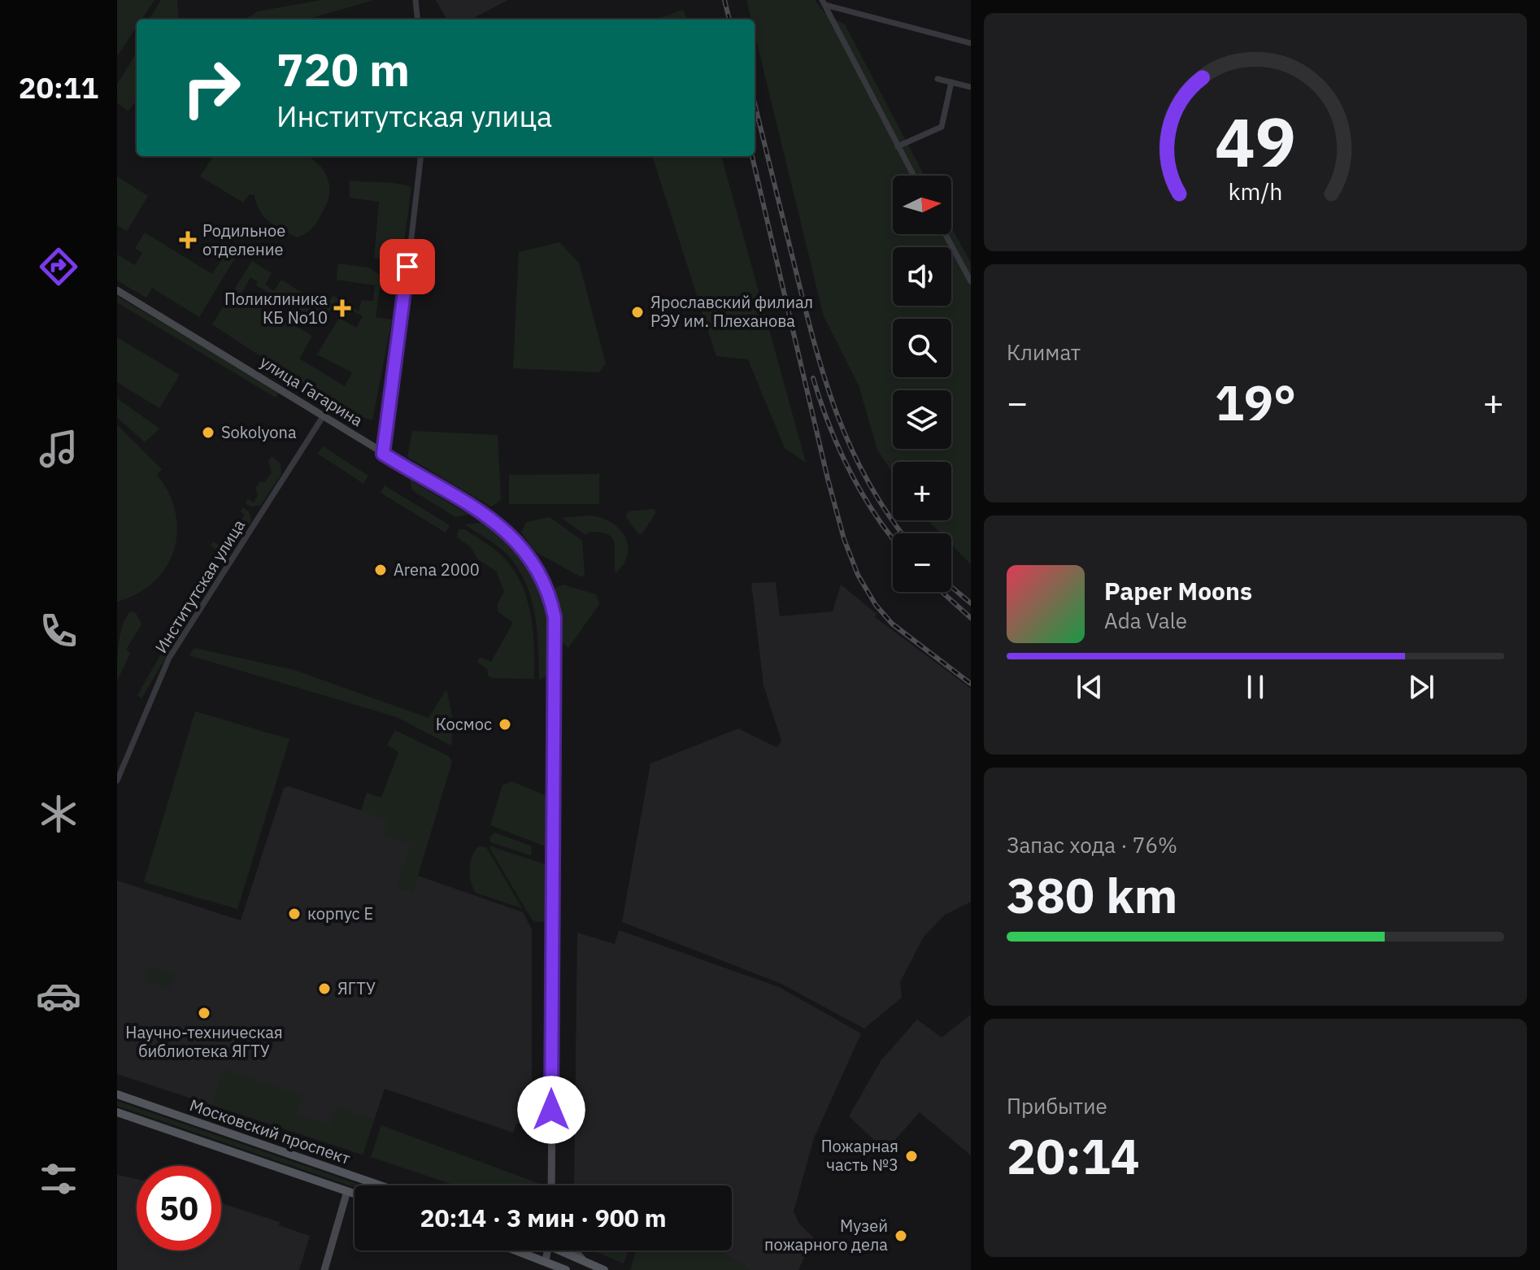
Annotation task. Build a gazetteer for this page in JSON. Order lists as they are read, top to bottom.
{
  "streets": {
    "main road": ["улица Гагарина", "Московский проспект"],
    "street": ["Институтская улица"]
  },
  "crossings": [
    ["улица Гагарина", "Институтская улица"]
  ],
  "places": {
    "health": ["Родильное отделение", "Поликлиника КБ No10"],
    "other": [
      "Ярославский филиал РЭУ им. Плеханова",
      "Sokolyona",
      "Arena 2000",
      "Космос",
      "корпус Е",
      "ЯГТУ",
      "Научно-техническая библиотека ЯГТУ",
      "Пожарная часть №3",
      "Музей пожарного дела"
    ]
  },
  "north": "right",
  "page": {
    "tabs": "20:11",
    "turn": ["720 m", "Институтская улица"],
    "map_buttons": ["+", "−"],
    "tile": [
      "Климат",
      ["Запас хода · 76%", "380 km"],
      ["Прибытие", "20:14"]
    ],
    "heat": ["−", "19°", "+"],
    "song": ["Paper Moons", "Ada Vale"],
    "limit": "50",
    "trip": "20:14 · 3 мин · 900 m",
    "gauge": ["49", "km/h"]
  }
}
